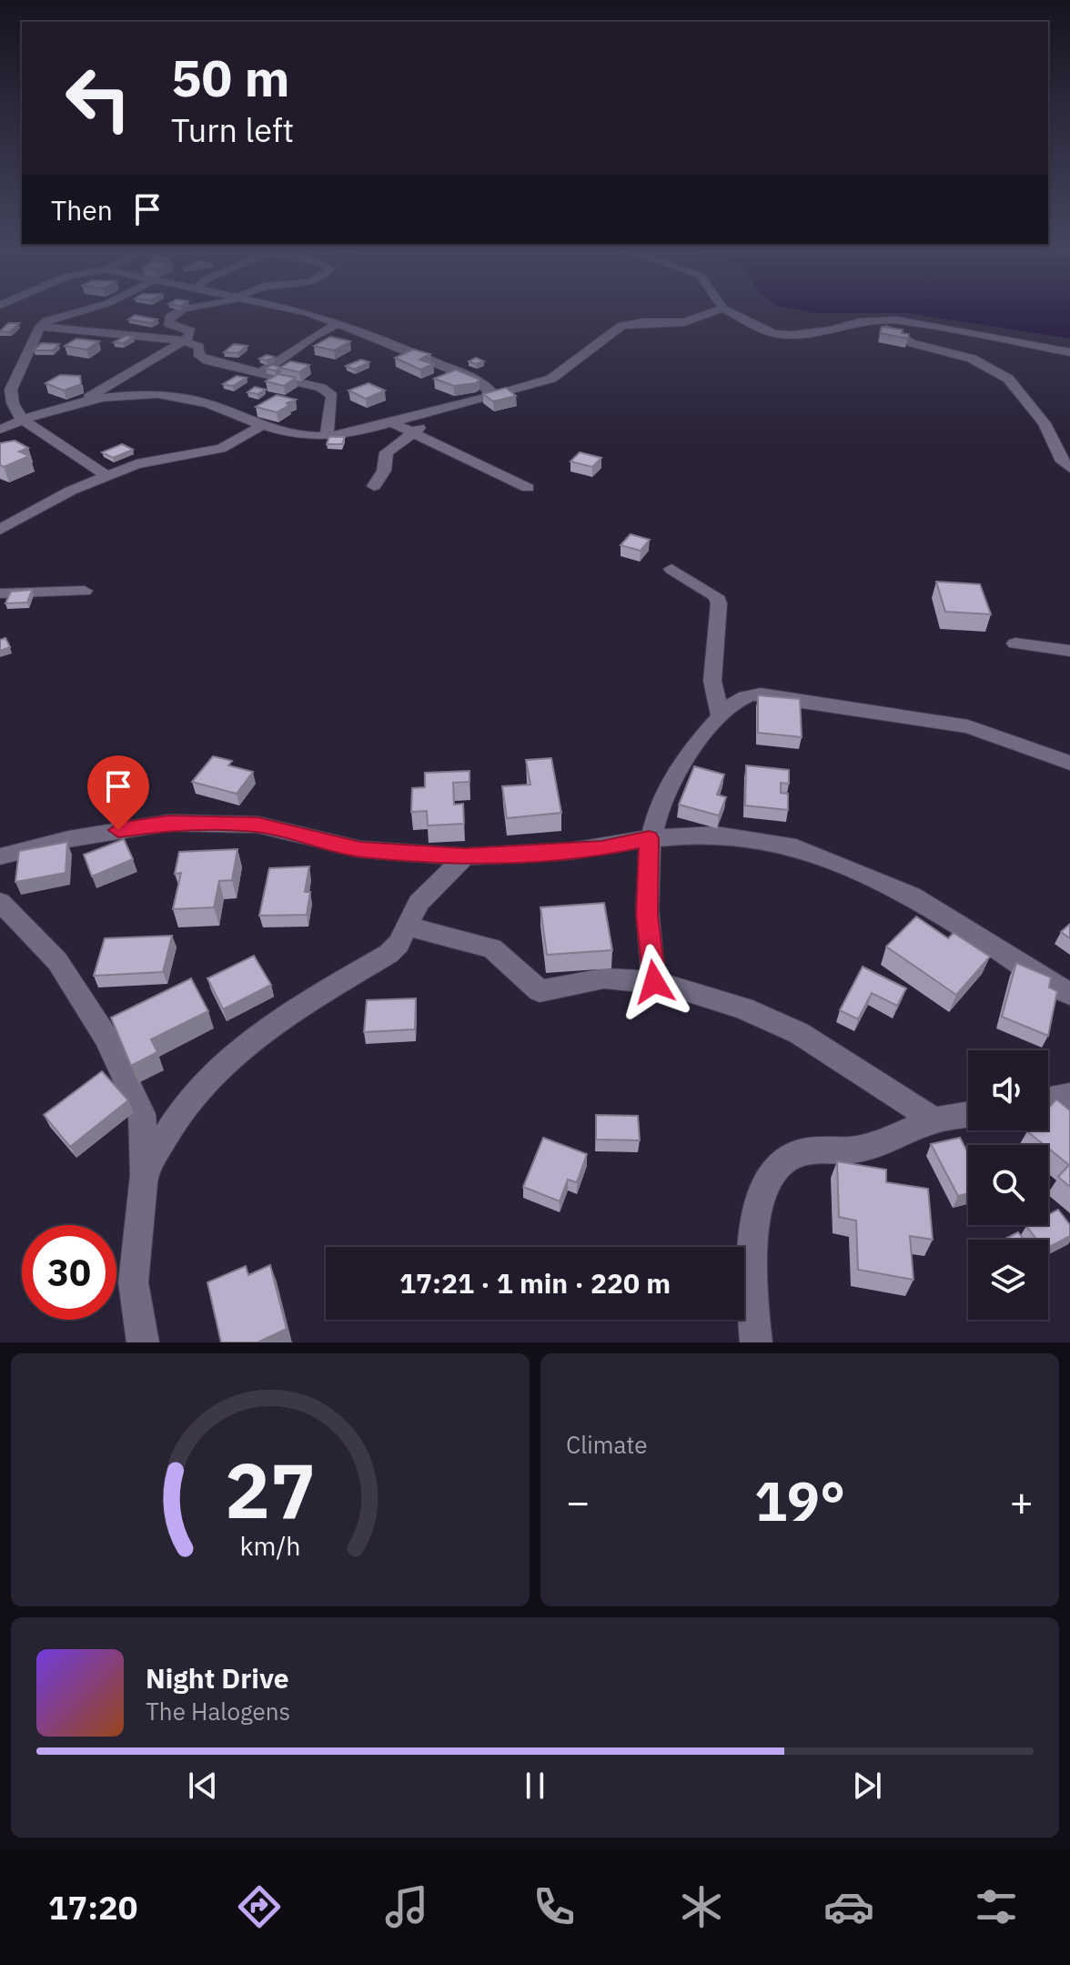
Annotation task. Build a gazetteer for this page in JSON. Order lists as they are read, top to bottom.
{
  "page": {
    "turn": ["50 m", "Turn left"],
    "then": "Then",
    "limit": "30",
    "trip": "17:21 · 1 min · 220 m",
    "tile": "Climate",
    "heat": ["−", "19°", "+"],
    "song": ["Night Drive", "The Halogens"],
    "tabs": "17:20",
    "gauge": ["27", "km/h"]
  }
}
